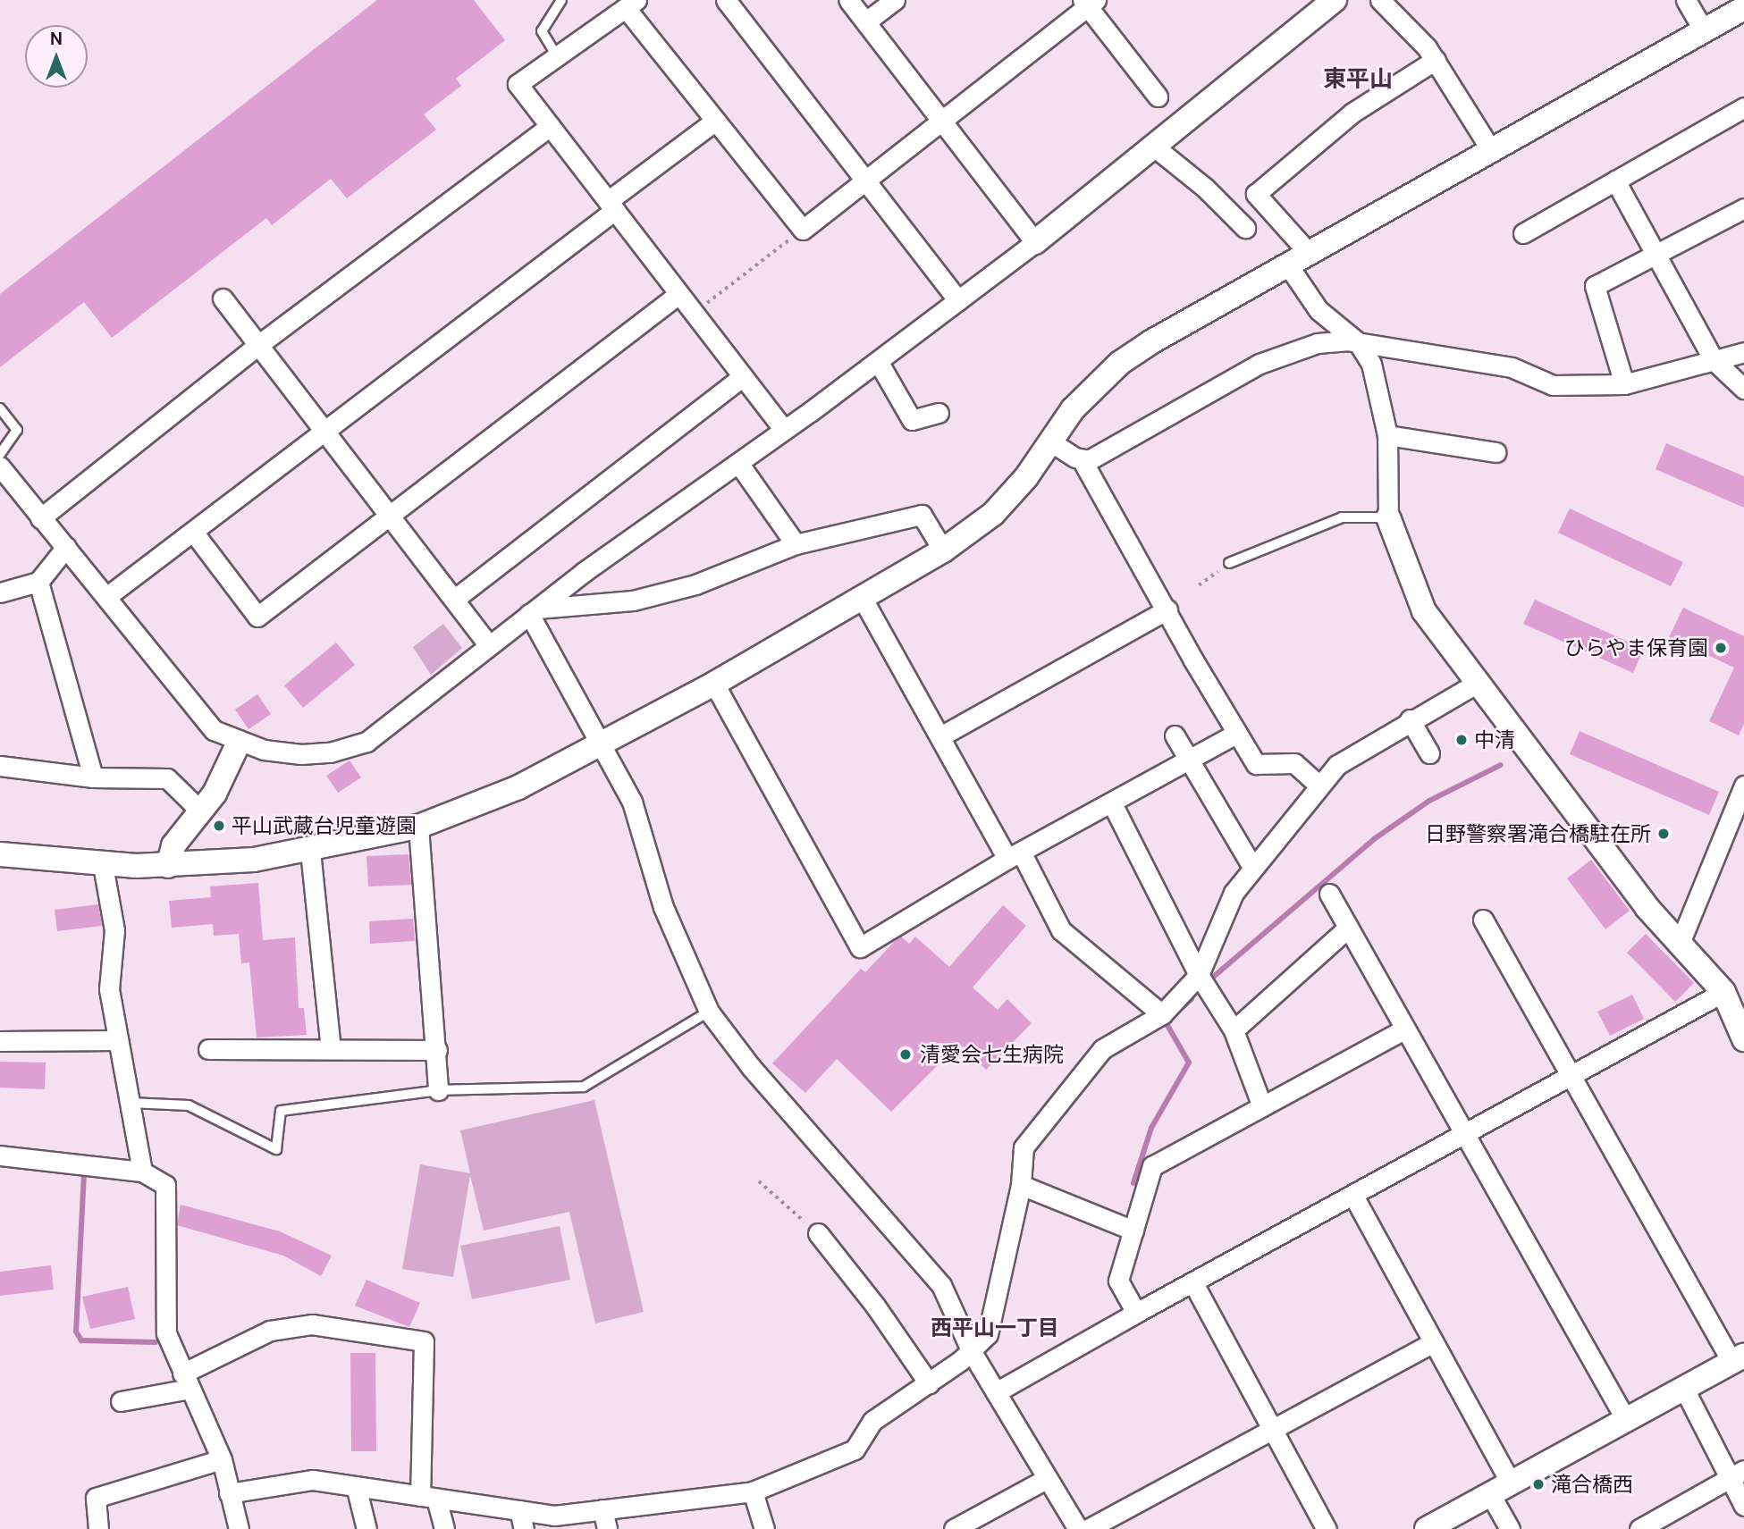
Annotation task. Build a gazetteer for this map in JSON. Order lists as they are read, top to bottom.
{
  "districts": ["東平山", "西平山一丁目"],
  "places": [
    "ひらやま保育園",
    "中清",
    "平山武蔵台児童遊園",
    "日野警察署滝合橋駐在所",
    "清愛会七生病院",
    "滝合橋西"
  ],
  "north": "top"
}
